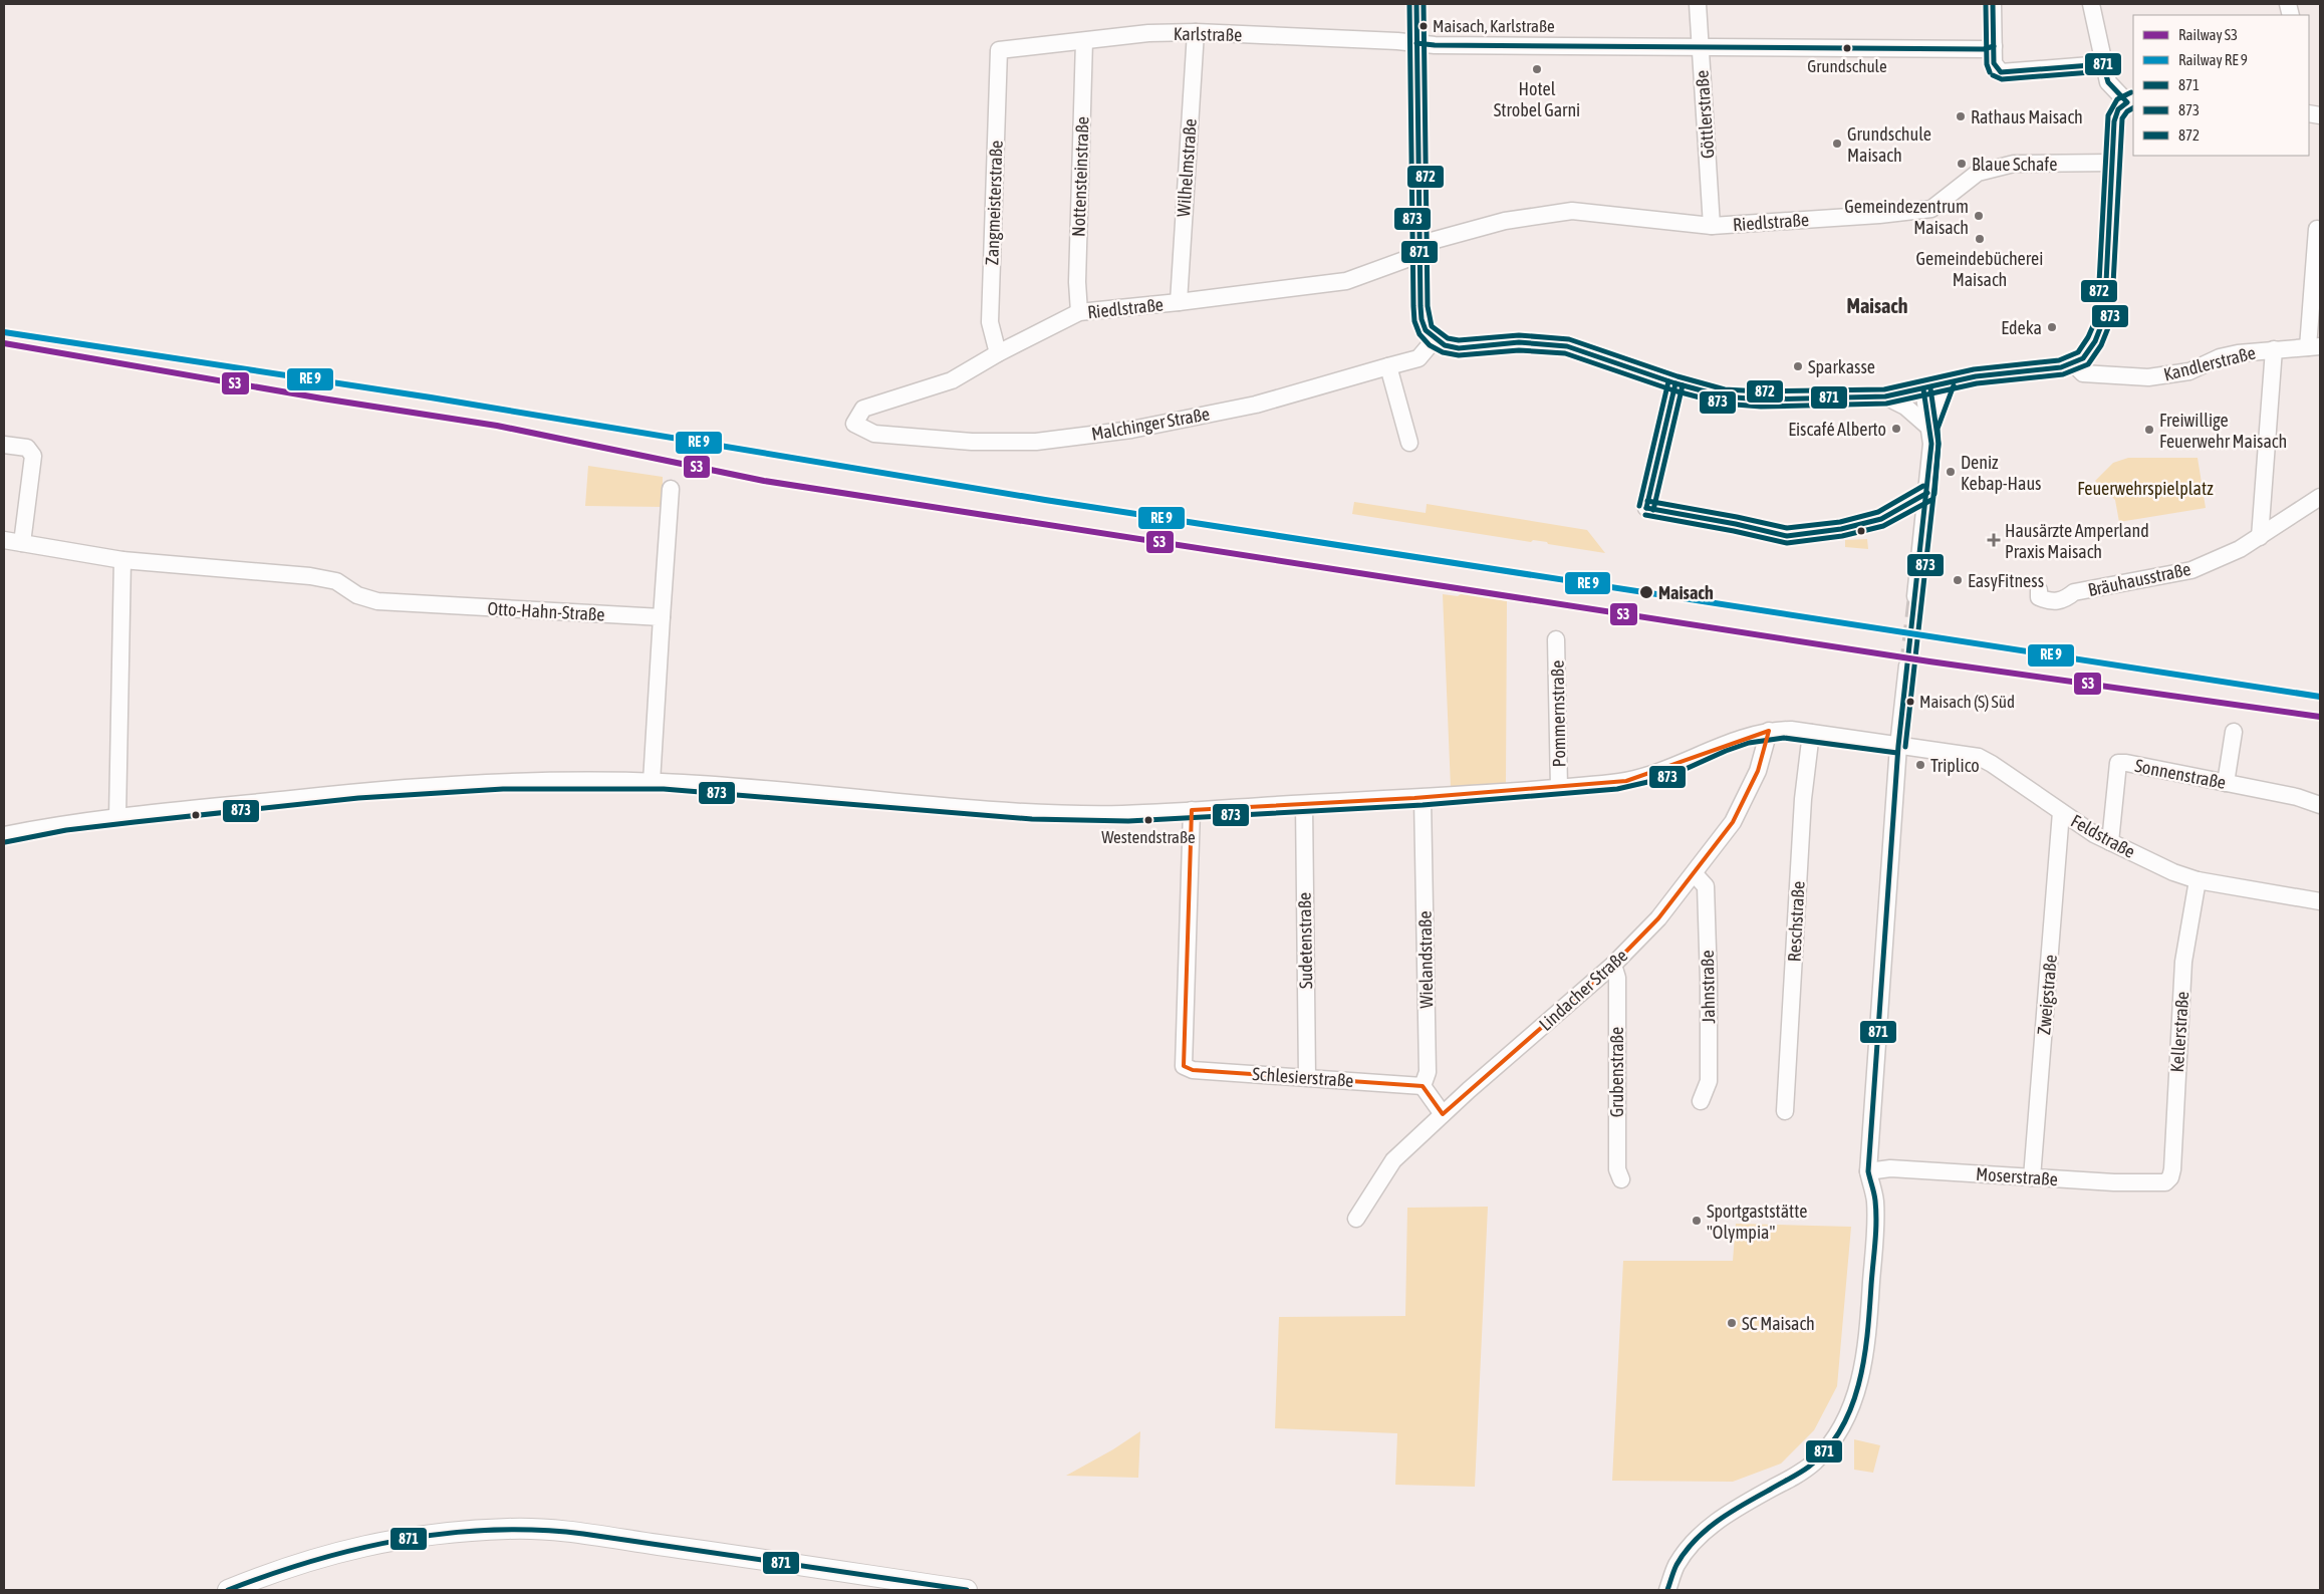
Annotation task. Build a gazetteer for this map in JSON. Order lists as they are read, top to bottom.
{
  "streets": {
    "street": [
      "Karlstraße",
      "Göttlerstraße",
      "Wilhelmstraße",
      "Nottensteinstraße",
      "Zangmeisterstraße",
      "Riedlstraße",
      "Kandlerstraße",
      "Malchinger Straße",
      "Bräuhausstraße",
      "Otto-Hahn-Straße",
      "Pommernstraße",
      "Sonnenstraße",
      "Feldstraße",
      "Reschstraße",
      "Sudetenstraße",
      "Wielandstraße",
      "Jahnstraße",
      "Lindacher Straße",
      "Zweigstraße",
      "Kellerstraße",
      "Grubenstraße",
      "Schlesierstraße",
      "Moserstraße"
    ]
  },
  "crossings": [
    ["Karlstraße", "Göttlerstraße"],
    ["Karlstraße", "Wilhelmstraße"],
    ["Karlstraße", "Nottensteinstraße"],
    ["Karlstraße", "Zangmeisterstraße"],
    ["Göttlerstraße", "Riedlstraße"],
    ["Wilhelmstraße", "Riedlstraße"],
    ["Nottensteinstraße", "Riedlstraße"],
    ["Zangmeisterstraße", "Riedlstraße"],
    ["Riedlstraße", "Malchinger Straße"],
    ["Pommernstraße", "Feldstraße"],
    ["Sonnenstraße", "Feldstraße"],
    ["Feldstraße", "Reschstraße"],
    ["Feldstraße", "Sudetenstraße"],
    ["Feldstraße", "Wielandstraße"],
    ["Feldstraße", "Lindacher Straße"],
    ["Feldstraße", "Zweigstraße"],
    ["Feldstraße", "Kellerstraße"],
    ["Feldstraße", "Schlesierstraße"],
    ["Sudetenstraße", "Schlesierstraße"],
    ["Wielandstraße", "Schlesierstraße"],
    ["Jahnstraße", "Lindacher Straße"],
    ["Lindacher Straße", "Grubenstraße"],
    ["Zweigstraße", "Moserstraße"],
    ["Kellerstraße", "Moserstraße"]
  ],
  "districts": ["Maisach"],
  "parks": ["Feuerwehrspielplatz"],
  "places": {
    "other": [
      "Maisach, Karlstraße",
      "Grundschule",
      "Hotel Strobel Garni",
      "Rathaus Maisach",
      "Grundschule Maisach",
      "Blaue Schafe",
      "Gemeindezentrum Maisach",
      "Gemeindebücherei Maisach",
      "Edeka",
      "Sparkasse",
      "Eiscafé Alberto",
      "Freiwillige Feuerwehr Maisach",
      "Deniz Kebap-Haus",
      "EasyFitness",
      "Maisach",
      "Maisach (S) Süd",
      "Triplico",
      "Westendstraße",
      "Sportgaststätte \"Olympia\"",
      "SC Maisach"
    ],
    "health": ["Hausärzte Amperland Praxis Maisach"]
  },
  "lines": [
    "transit line 871",
    "transit line 873",
    "transit line 872",
    "rail line S3"
  ],
  "legend": [
    "Railway S3",
    "Railway RE 9",
    "871",
    "873",
    "872"
  ]
}
